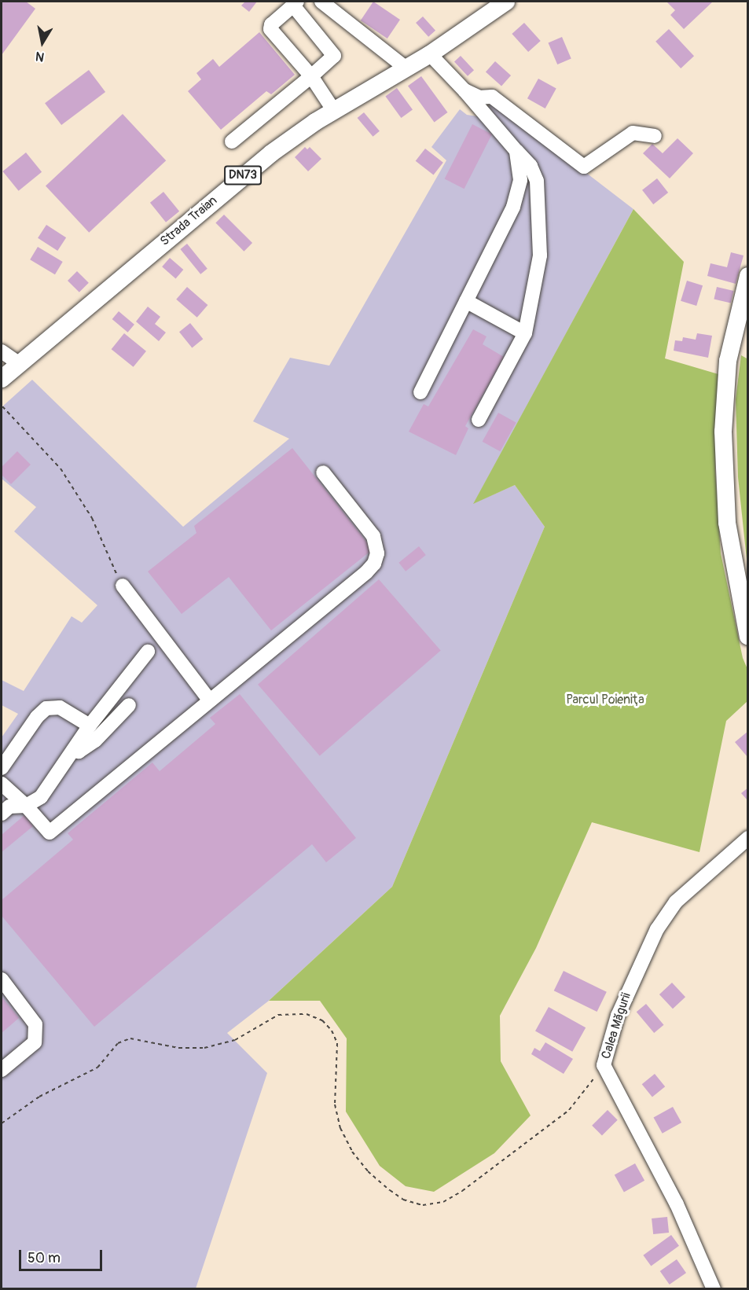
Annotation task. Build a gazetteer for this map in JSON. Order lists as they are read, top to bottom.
{
  "streets": {
    "main road": ["DN73", "Strada Traian"],
    "street": ["Calea Măgurii"]
  },
  "parks": ["Parcul Poieniţa"],
  "scale_bar": "50 m",
  "north": "bottom"
}
